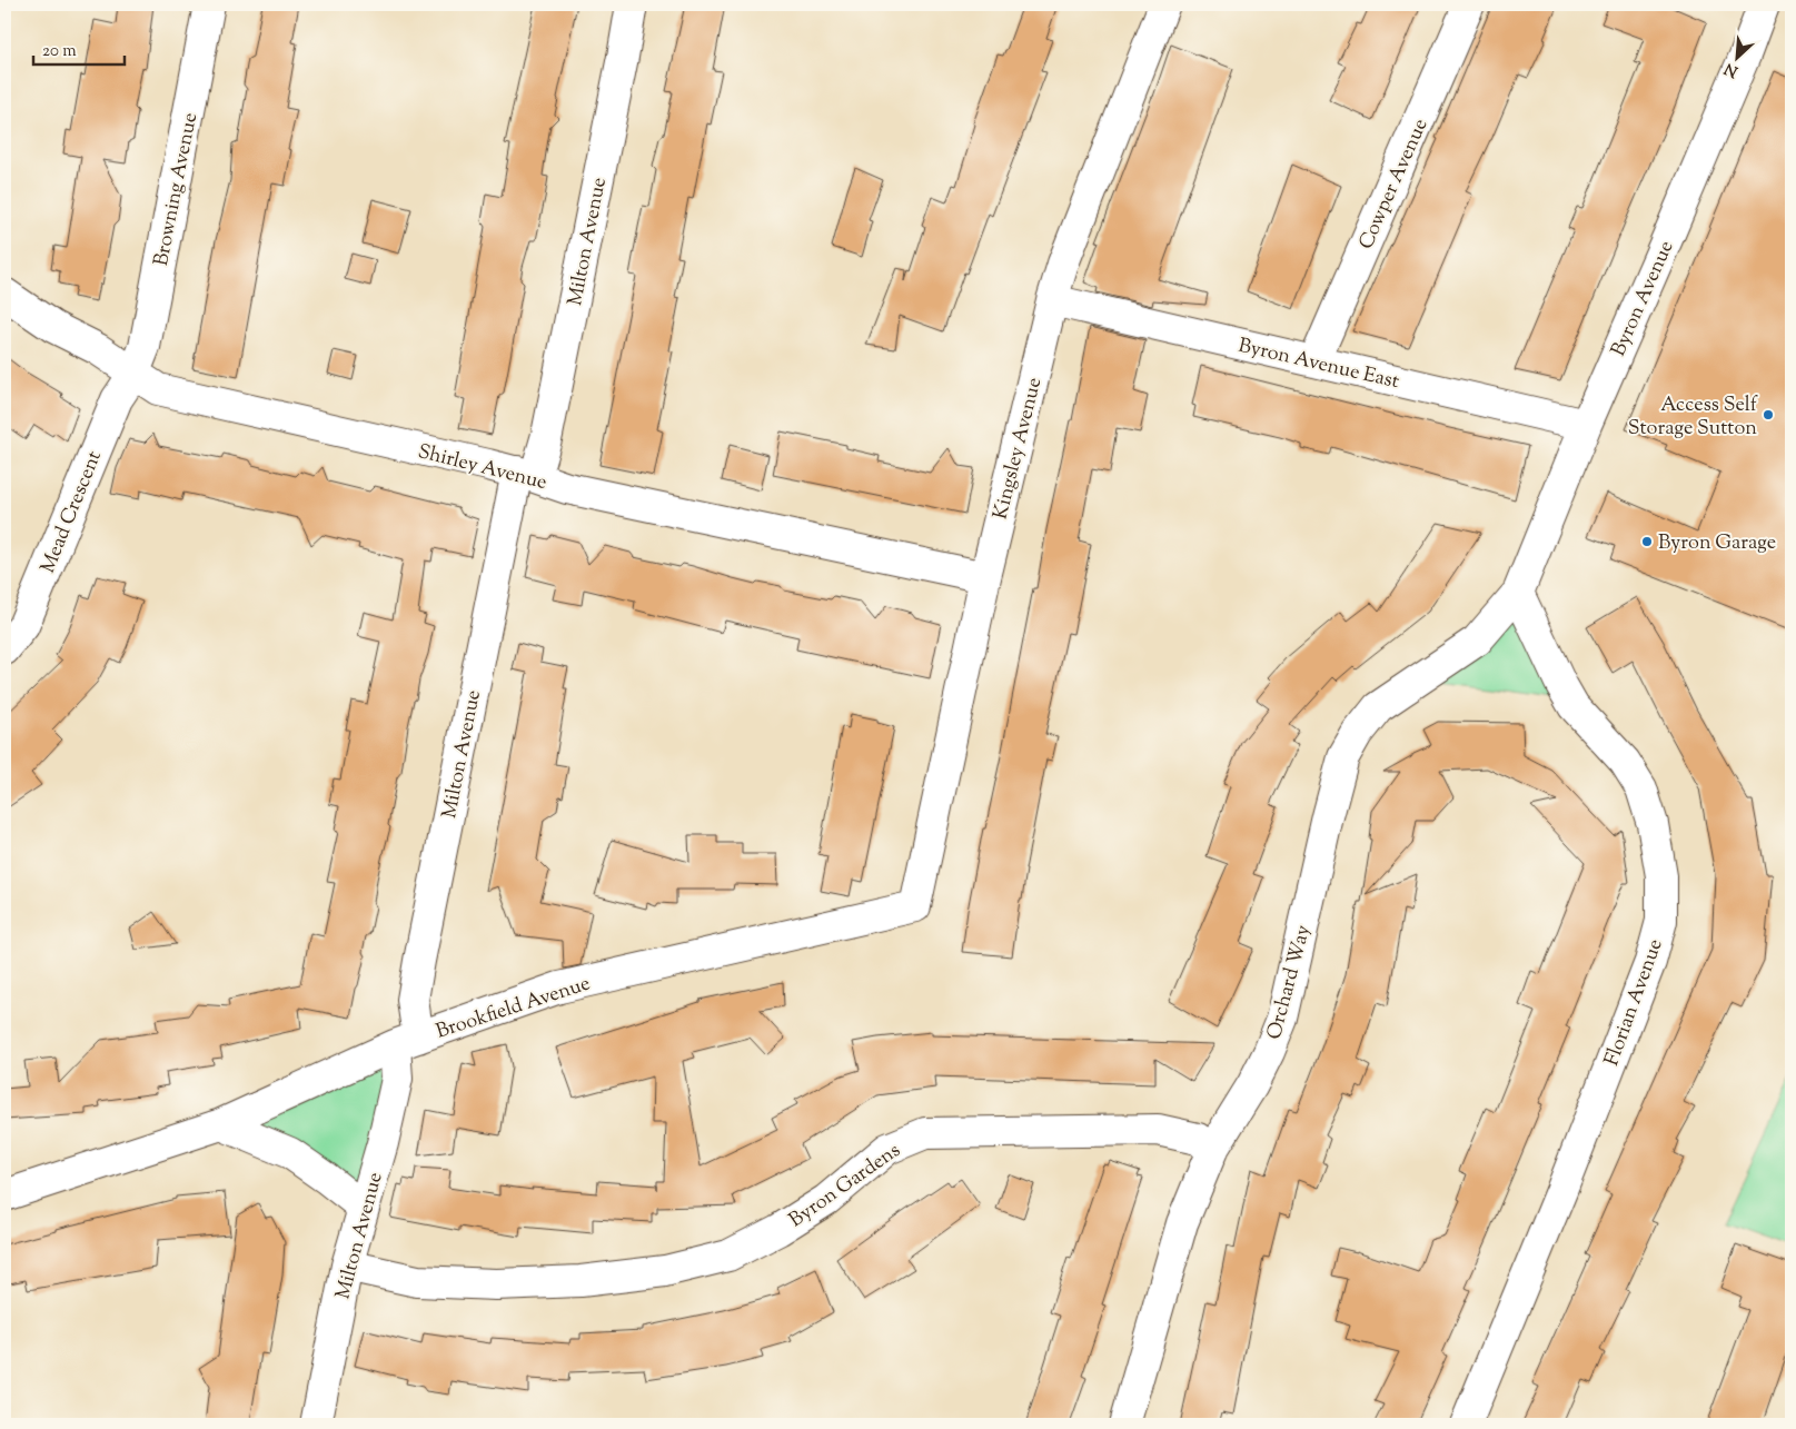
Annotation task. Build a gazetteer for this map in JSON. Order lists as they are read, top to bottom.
{
  "streets": {
    "street": [
      "Cowper Avenue",
      "Browning Avenue",
      "Milton Avenue",
      "Byron Avenue",
      "Byron Avenue East",
      "Kingsley Avenue",
      "Shirley Avenue",
      "Mead Crescent",
      "Orchard Way",
      "Florian Avenue",
      "Brookfield Avenue",
      "Byron Gardens"
    ]
  },
  "crossings": [
    ["Cowper Avenue", "Byron Avenue East"],
    ["Browning Avenue", "Shirley Avenue"],
    ["Browning Avenue", "Mead Crescent"],
    ["Milton Avenue", "Shirley Avenue"],
    ["Milton Avenue", "Brookfield Avenue"],
    ["Milton Avenue", "Byron Gardens"],
    ["Byron Avenue", "Byron Avenue East"],
    ["Byron Avenue", "Orchard Way"],
    ["Byron Avenue", "Florian Avenue"],
    ["Byron Avenue East", "Kingsley Avenue"],
    ["Kingsley Avenue", "Shirley Avenue"],
    ["Kingsley Avenue", "Brookfield Avenue"],
    ["Shirley Avenue", "Mead Crescent"],
    ["Orchard Way", "Florian Avenue"],
    ["Orchard Way", "Byron Gardens"]
  ],
  "places": ["Access Self Storage Sutton", "Byron Garage"],
  "scale_bar": "20 m",
  "north": "bottom left"
}
